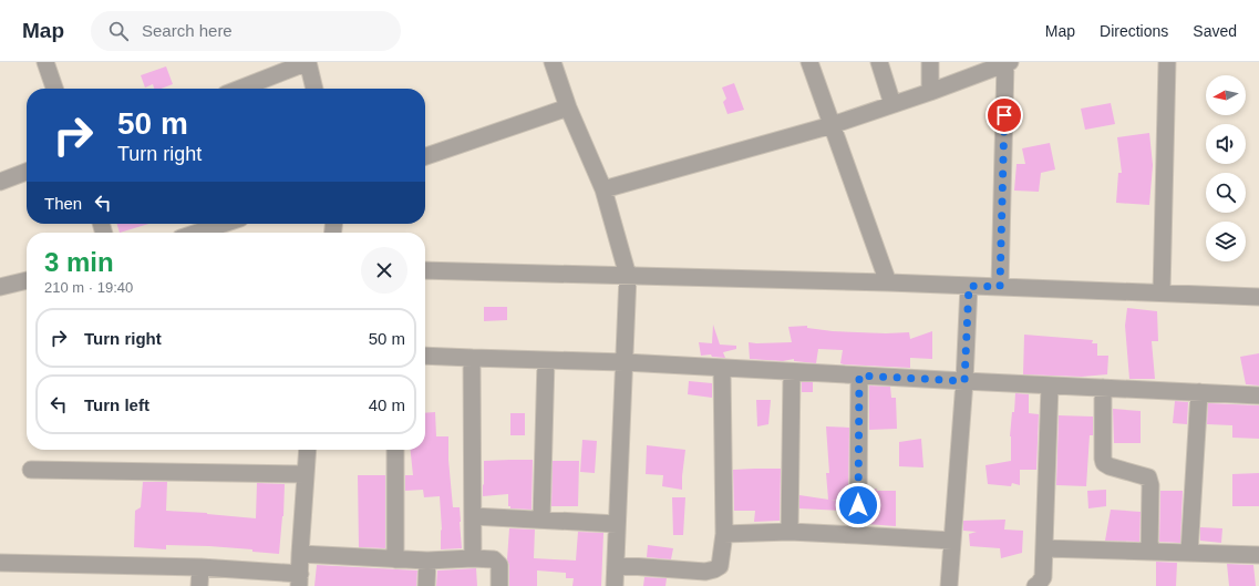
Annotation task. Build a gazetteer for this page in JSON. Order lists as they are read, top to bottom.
{
  "north": "left",
  "page": {
    "header": "Map",
    "search": "Search here",
    "nav": ["Map", "Directions", "Saved"],
    "turn": ["50 m", "Turn right"],
    "then": "Then",
    "heading": ["3 min", "210 m · 19:40"],
    "list": [
      {
        "name": "Turn right",
        "value": "50 m"
      },
      {
        "name": "Turn left",
        "value": "40 m"
      }
    ]
  }
}
